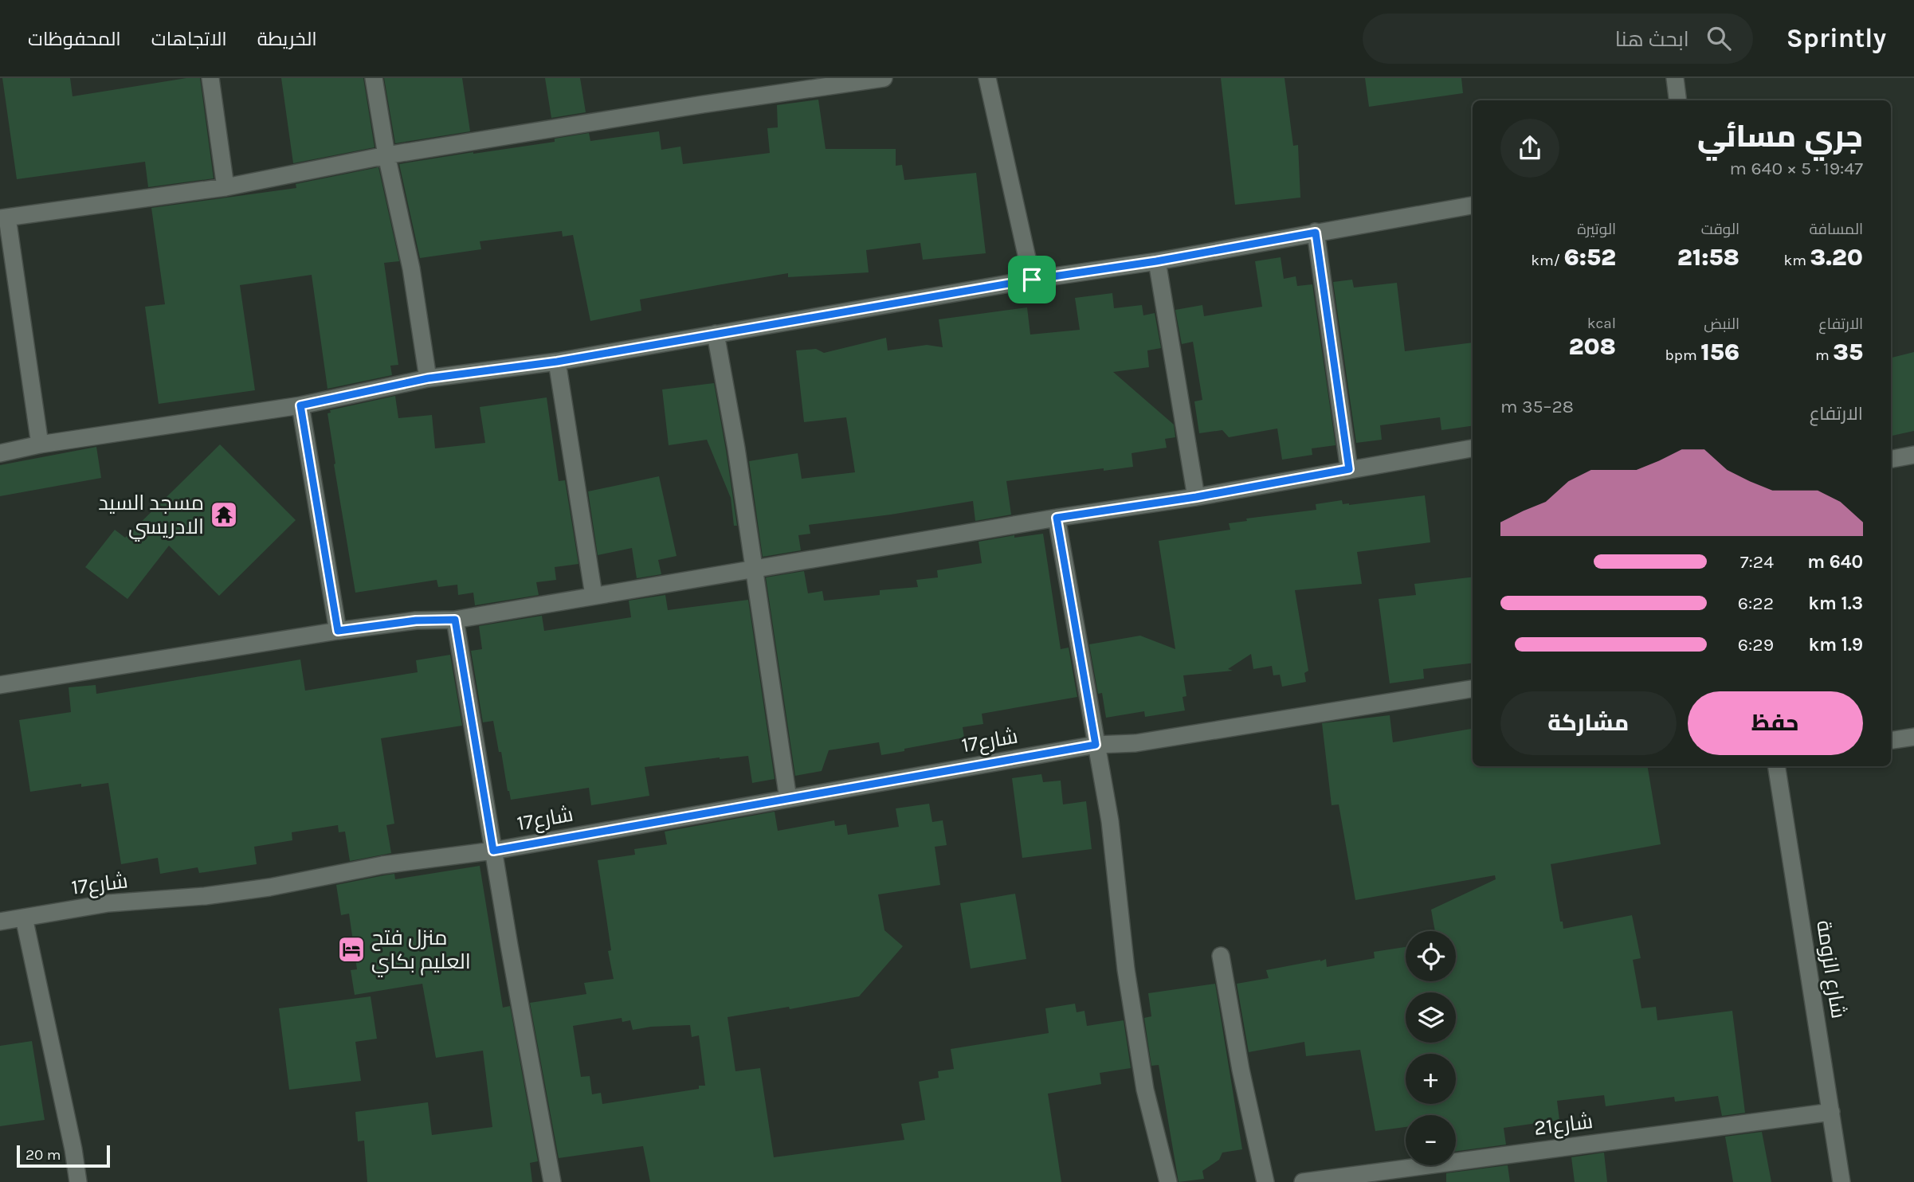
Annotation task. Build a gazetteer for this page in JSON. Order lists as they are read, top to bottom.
{
  "streets": {
    "street": ["شارع17", "شارع الزومة", "شارع21"]
  },
  "crossings": [
    ["شارع الزومة", "شارع21"]
  ],
  "places": {
    "temple": ["مسجد السيد الادريسي"],
    "hotel": ["منزل فتح العليم بكاي"]
  },
  "scale_bar": "20 m",
  "page": {
    "header": "Sprintly",
    "search": "ابحث هنا",
    "nav": ["الخريطة", "الاتجاهات", "المحفوظات"],
    "heading": ["جري مسائي", "19:47 · 5 × 640 m"],
    "stats": [
      ["المسافة", "3.20 km"],
      ["الوقت", "21:58"],
      ["الوتيرة", "6:52 /km"],
      ["الارتفاع", "35 m"],
      ["النبض", "156 bpm"],
      ["kcal", "208"]
    ],
    "chart": ["الارتفاع", "28–35 m"],
    "list": [
      {
        "name": "640 m",
        "note": "7:24"
      },
      {
        "name": "1.3 km",
        "note": "6:22"
      },
      {
        "name": "1.9 km",
        "note": "6:29"
      }
    ],
    "buttons": ["حفظ", "مشاركة"],
    "map_buttons": ["+", "−"],
    "scale": "20 m"
  }
}
